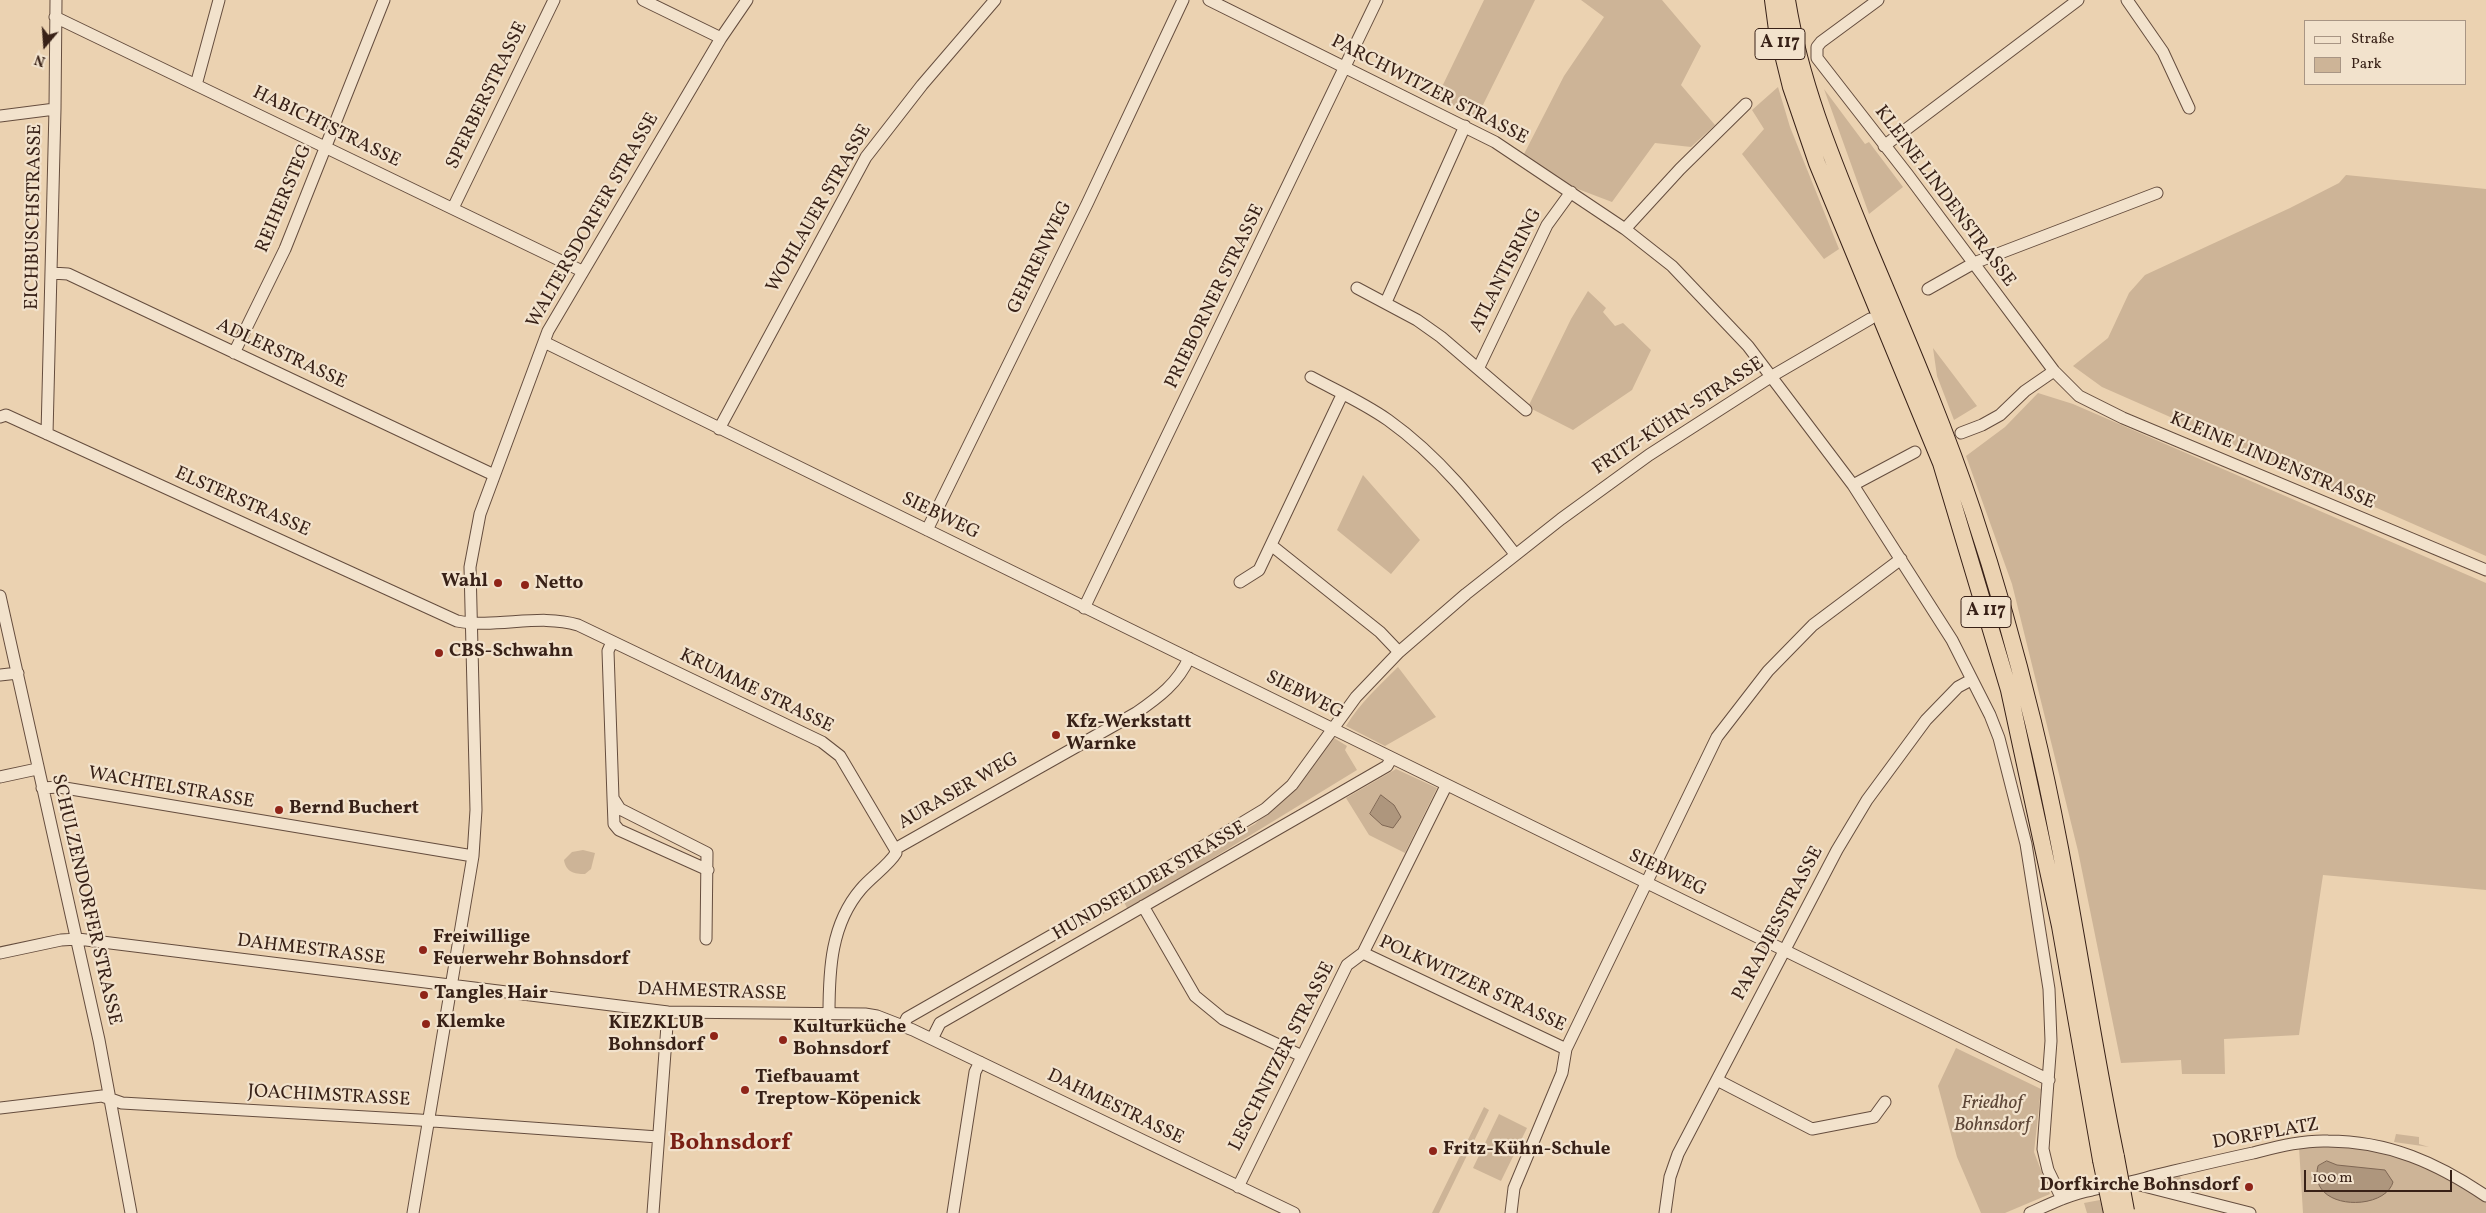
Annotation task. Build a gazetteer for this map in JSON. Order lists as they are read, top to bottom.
{
  "streets": {
    "highway": ["A 117"],
    "street": [
      "PARCHWITZER STRASSE",
      "SPERBERSTRASSE",
      "HABICHTSTRASSE",
      "KLEINE LINDENSTRASSE",
      "REIHERSTEG",
      "WOHLAUER STRASSE",
      "EICHBUSCHSTRASSE",
      "WALTERSDORFER STRASSE",
      "GEHRENWEG",
      "ATLANTISRING",
      "PRIEBORNER STRASSE",
      "ADLERSTRASSE",
      "FRITZ-KÜHN-STRASSE",
      "ELSTERSTRASSE",
      "SIEBWEG",
      "KRUMME STRASSE",
      "WACHTELSTRASSE",
      "AURASER WEG",
      "HUNDSFELDER STRASSE",
      "SCHULZENDORFER STRASSE",
      "PARADIESSTRASSE",
      "DAHMESTRASSE",
      "POLKWITZER STRASSE",
      "LESCHNITZER STRASSE",
      "JOACHIMSTRASSE",
      "DORFPLATZ"
    ]
  },
  "crossings": [
    ["PARCHWITZER STRASSE", "ATLANTISRING"],
    ["PARCHWITZER STRASSE", "PRIEBORNER STRASSE"],
    ["PARCHWITZER STRASSE", "FRITZ-KÜHN-STRASSE"],
    ["PARCHWITZER STRASSE", "SIEBWEG"],
    ["PARCHWITZER STRASSE", "PARADIESSTRASSE"],
    ["PARCHWITZER STRASSE", "DORFPLATZ"],
    ["SPERBERSTRASSE", "HABICHTSTRASSE"],
    ["HABICHTSTRASSE", "REIHERSTEG"],
    ["HABICHTSTRASSE", "EICHBUSCHSTRASSE"],
    ["HABICHTSTRASSE", "WALTERSDORFER STRASSE"],
    ["REIHERSTEG", "ADLERSTRASSE"],
    ["WOHLAUER STRASSE", "SIEBWEG"],
    ["EICHBUSCHSTRASSE", "ADLERSTRASSE"],
    ["EICHBUSCHSTRASSE", "ELSTERSTRASSE"],
    ["WALTERSDORFER STRASSE", "ADLERSTRASSE"],
    ["WALTERSDORFER STRASSE", "ELSTERSTRASSE"],
    ["WALTERSDORFER STRASSE", "SIEBWEG"],
    ["WALTERSDORFER STRASSE", "KRUMME STRASSE"],
    ["WALTERSDORFER STRASSE", "WACHTELSTRASSE"],
    ["WALTERSDORFER STRASSE", "DAHMESTRASSE"],
    ["WALTERSDORFER STRASSE", "JOACHIMSTRASSE"],
    ["GEHRENWEG", "SIEBWEG"],
    ["PRIEBORNER STRASSE", "SIEBWEG"],
    ["FRITZ-KÜHN-STRASSE", "SIEBWEG"],
    ["FRITZ-KÜHN-STRASSE", "HUNDSFELDER STRASSE"],
    ["ELSTERSTRASSE", "KRUMME STRASSE"],
    ["SIEBWEG", "AURASER WEG"],
    ["SIEBWEG", "HUNDSFELDER STRASSE"],
    ["SIEBWEG", "PARADIESSTRASSE"],
    ["SIEBWEG", "LESCHNITZER STRASSE"],
    ["KRUMME STRASSE", "AURASER WEG"],
    ["WACHTELSTRASSE", "SCHULZENDORFER STRASSE"],
    ["AURASER WEG", "DAHMESTRASSE"],
    ["HUNDSFELDER STRASSE", "DAHMESTRASSE"],
    ["SCHULZENDORFER STRASSE", "DAHMESTRASSE"],
    ["SCHULZENDORFER STRASSE", "JOACHIMSTRASSE"],
    ["DAHMESTRASSE", "LESCHNITZER STRASSE"],
    ["POLKWITZER STRASSE", "LESCHNITZER STRASSE"]
  ],
  "districts": ["Bohnsdorf"],
  "parks": ["Friedhof Bohnsdorf"],
  "places": [
    "Wahl",
    "Netto",
    "CBS-Schwahn",
    "Kfz-Werkstatt Warnke",
    "Bernd Buchert",
    "Freiwillige Feuerwehr Bohnsdorf",
    "Tangles Hair",
    "Klemke",
    "KIEZKLUB Bohnsdorf",
    "Kulturküche Bohnsdorf",
    "Tiefbauamt Treptow-Köpenick",
    "Fritz-Kühn-Schule",
    "Dorfkirche Bohnsdorf"
  ],
  "legend": ["Straße", "Park"],
  "scale_bar": "100 m",
  "north": "bottom"
}
